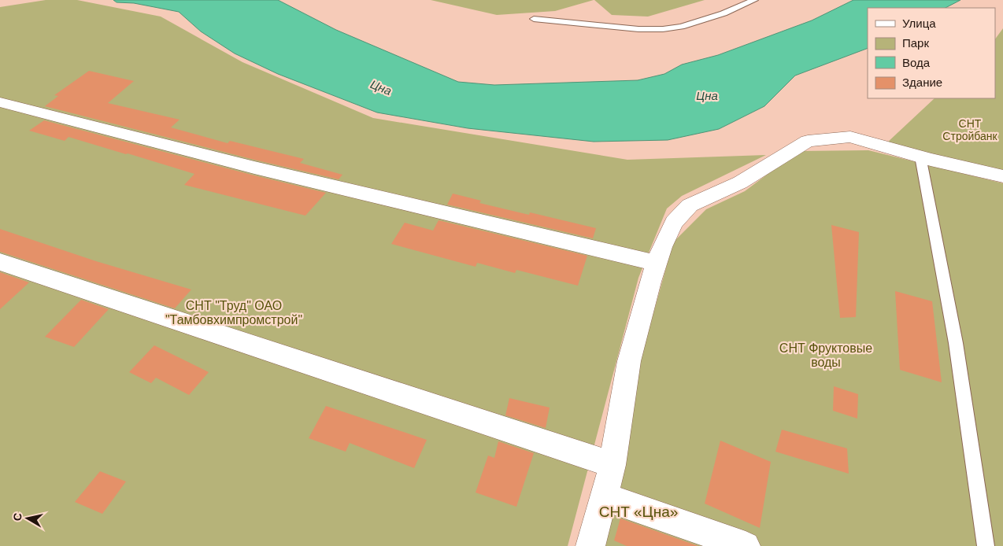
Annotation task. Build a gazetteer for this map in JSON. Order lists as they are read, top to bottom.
{
  "water": ["Цна"],
  "parks": [
    "СНТ Стройбанк",
    "СНТ \"Труд\" ОАО \"Тамбовхимпромстрой\"",
    "СНТ Фруктовые воды",
    "СНТ «Цна»"
  ],
  "legend": [
    "Улица",
    "Парк",
    "Вода",
    "Здание"
  ],
  "north": "left"
}
